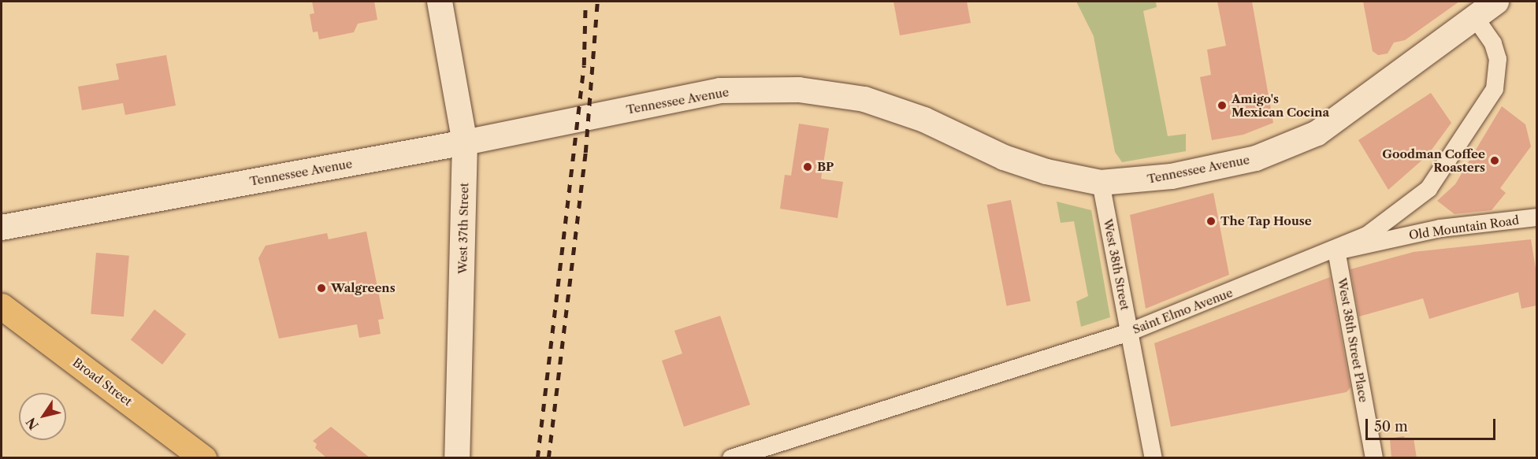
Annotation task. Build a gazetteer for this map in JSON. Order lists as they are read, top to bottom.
{
  "streets": {
    "main road": ["Tennessee Avenue", "West 37th Street", "Broad Street"],
    "street": [
      "Old Mountain Road",
      "West 38th Street",
      "Saint Elmo Avenue",
      "West 38th Street Place"
    ]
  },
  "crossings": [
    ["Tennessee Avenue", "West 37th Street"],
    ["Tennessee Avenue", "West 38th Street"],
    ["Tennessee Avenue", "Saint Elmo Avenue"],
    ["Old Mountain Road", "Saint Elmo Avenue"],
    ["Old Mountain Road", "West 38th Street Place"],
    ["West 38th Street", "Saint Elmo Avenue"],
    ["Saint Elmo Avenue", "West 38th Street Place"]
  ],
  "places": [
    "Amigo's Mexican Cocina",
    "Goodman Coffee Roasters",
    "BP",
    "The Tap House",
    "Walgreens"
  ],
  "scale_bar": "50 m",
  "north": "bottom left"
}
